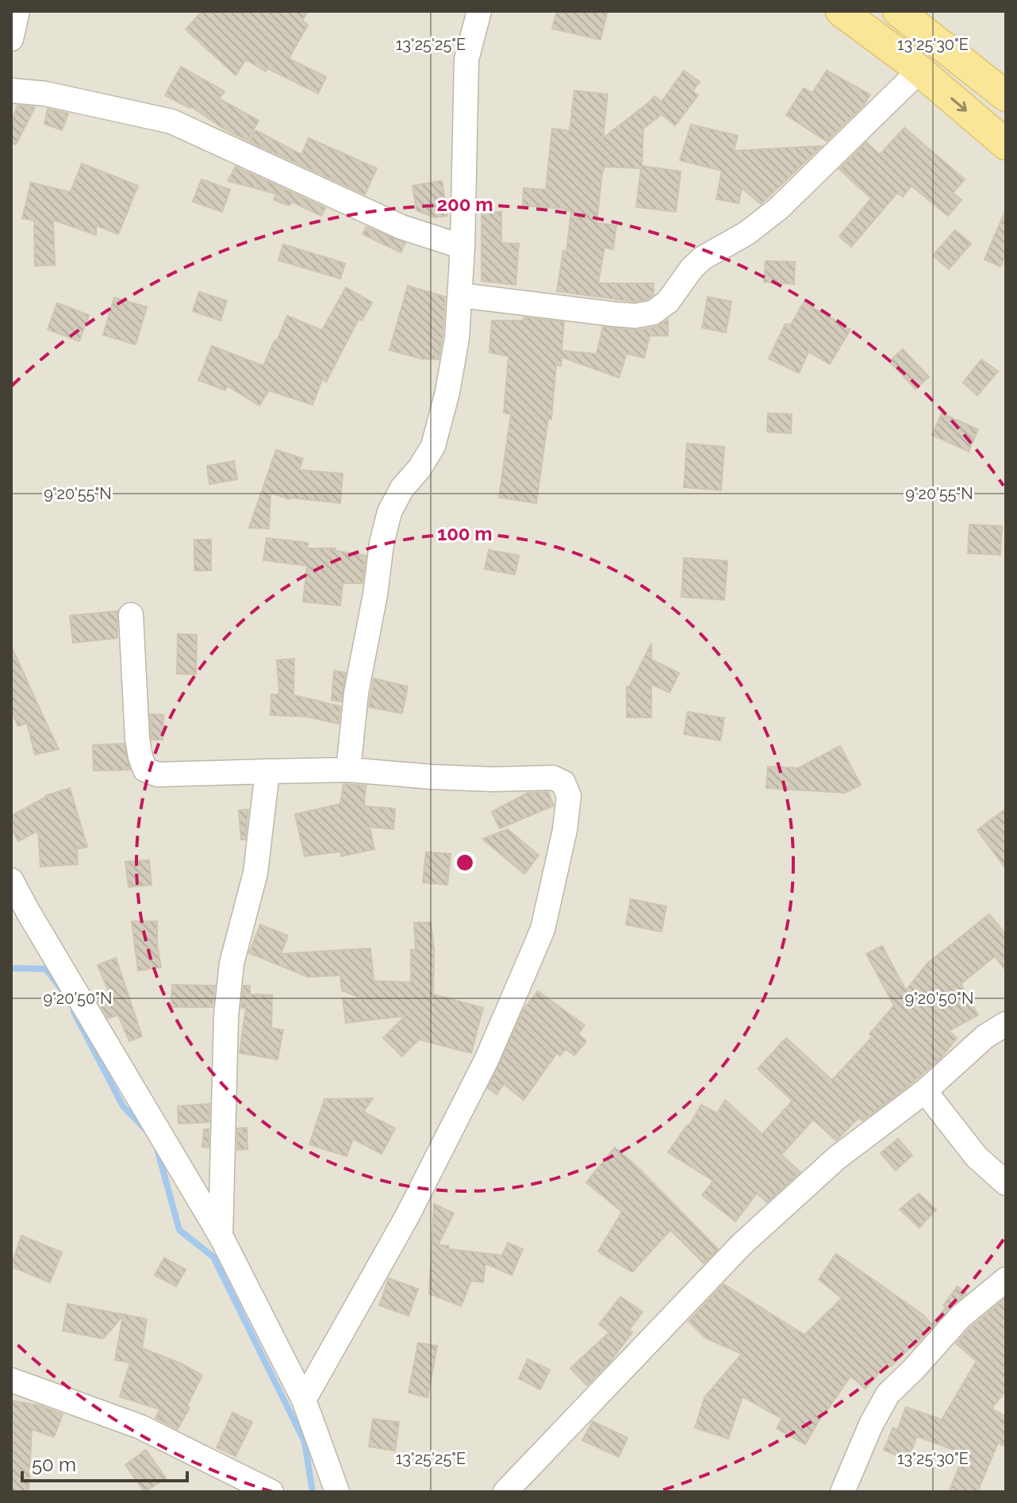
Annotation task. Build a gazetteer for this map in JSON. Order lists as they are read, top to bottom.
{
  "scale_bar": "50 m",
  "coordinates": [
    "13°25'25\"E",
    "13°25'30\"E",
    "9°20'55\"N",
    "9°20'50\"N"
  ],
  "rings": ["200 m", "100 m"]
}
